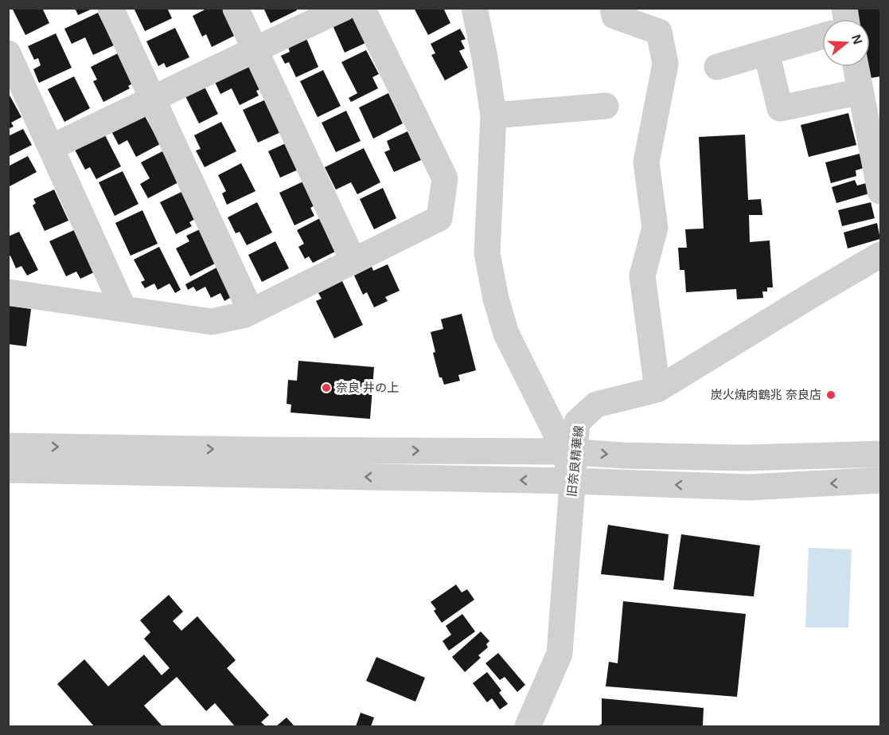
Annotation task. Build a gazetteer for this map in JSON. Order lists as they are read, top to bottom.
{
  "streets": {
    "street": ["旧奈良精華線"]
  },
  "places": ["奈良 井の上", "炭火焼肉鶴兆 奈良店"],
  "north": "right"
}
